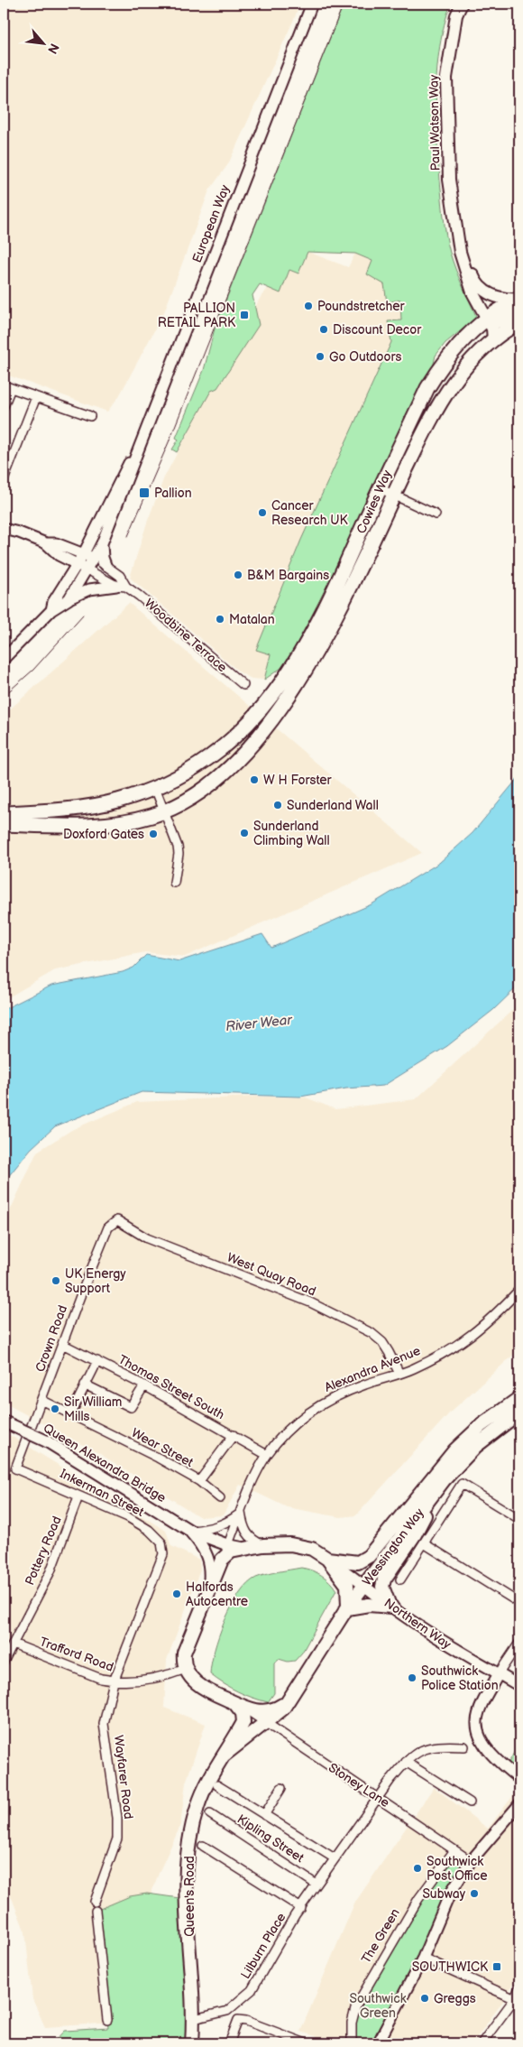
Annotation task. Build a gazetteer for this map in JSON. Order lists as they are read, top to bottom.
{
  "streets": {
    "highway": ["Cowies Way"],
    "main road": [
      "Paul Watson Way",
      "Queen Alexandra Bridge",
      "Wessington Way",
      "Northern Way",
      "Stoney Lane",
      "Queen's Road"
    ],
    "street": [
      "European Way",
      "Woodbine Terrace",
      "West Quay Road",
      "Crown Road",
      "Alexandra Avenue",
      "Thomas Street South",
      "Wear Street",
      "Inkerman Street",
      "Pottery Road",
      "Trafford Road",
      "Wayfarer Road",
      "Kipling Street",
      "The Green",
      "Lilburn Place"
    ]
  },
  "crossings": [
    ["Paul Watson Way", "Cowies Way"],
    ["European Way", "Woodbine Terrace"],
    ["West Quay Road", "Crown Road"],
    ["West Quay Road", "Alexandra Avenue"],
    ["Crown Road", "Thomas Street South"],
    ["Crown Road", "Wear Street"],
    ["Crown Road", "Inkerman Street"],
    ["Alexandra Avenue", "Thomas Street South"],
    ["Alexandra Avenue", "Northern Way"],
    ["Queen Alexandra Bridge", "Northern Way"],
    ["Inkerman Street", "Pottery Road"],
    ["Inkerman Street", "Wayfarer Road"],
    ["Wessington Way", "Northern Way"],
    ["Wessington Way", "Stoney Lane"],
    ["Wessington Way", "Queen's Road"],
    ["Pottery Road", "Trafford Road"],
    ["Trafford Road", "Wayfarer Road"],
    ["Trafford Road", "Stoney Lane"],
    ["Stoney Lane", "Queen's Road"],
    ["Stoney Lane", "The Green"],
    ["Stoney Lane", "Lilburn Place"],
    ["Kipling Street", "Lilburn Place"],
    ["Queen's Road", "Lilburn Place"]
  ],
  "water": ["River Wear"],
  "parks": ["Southwick Green"],
  "places": {
    "other": [
      "Poundstretcher",
      "Discount Decor",
      "Go Outdoors",
      "Cancer Research UK",
      "B&M Bargains",
      "Matalan",
      "W H Forster",
      "Sunderland Wall",
      "Sunderland Climbing Wall",
      "Doxford Gates",
      "UK Energy Support",
      "Sir William Mills",
      "Halfords Autocentre",
      "Southwick Police Station",
      "Southwick Post Office",
      "Subway",
      "Greggs"
    ],
    "transit": ["PALLION RETAIL PARK", "Pallion", "SOUTHWICK"]
  },
  "north": "bottom right"
}
